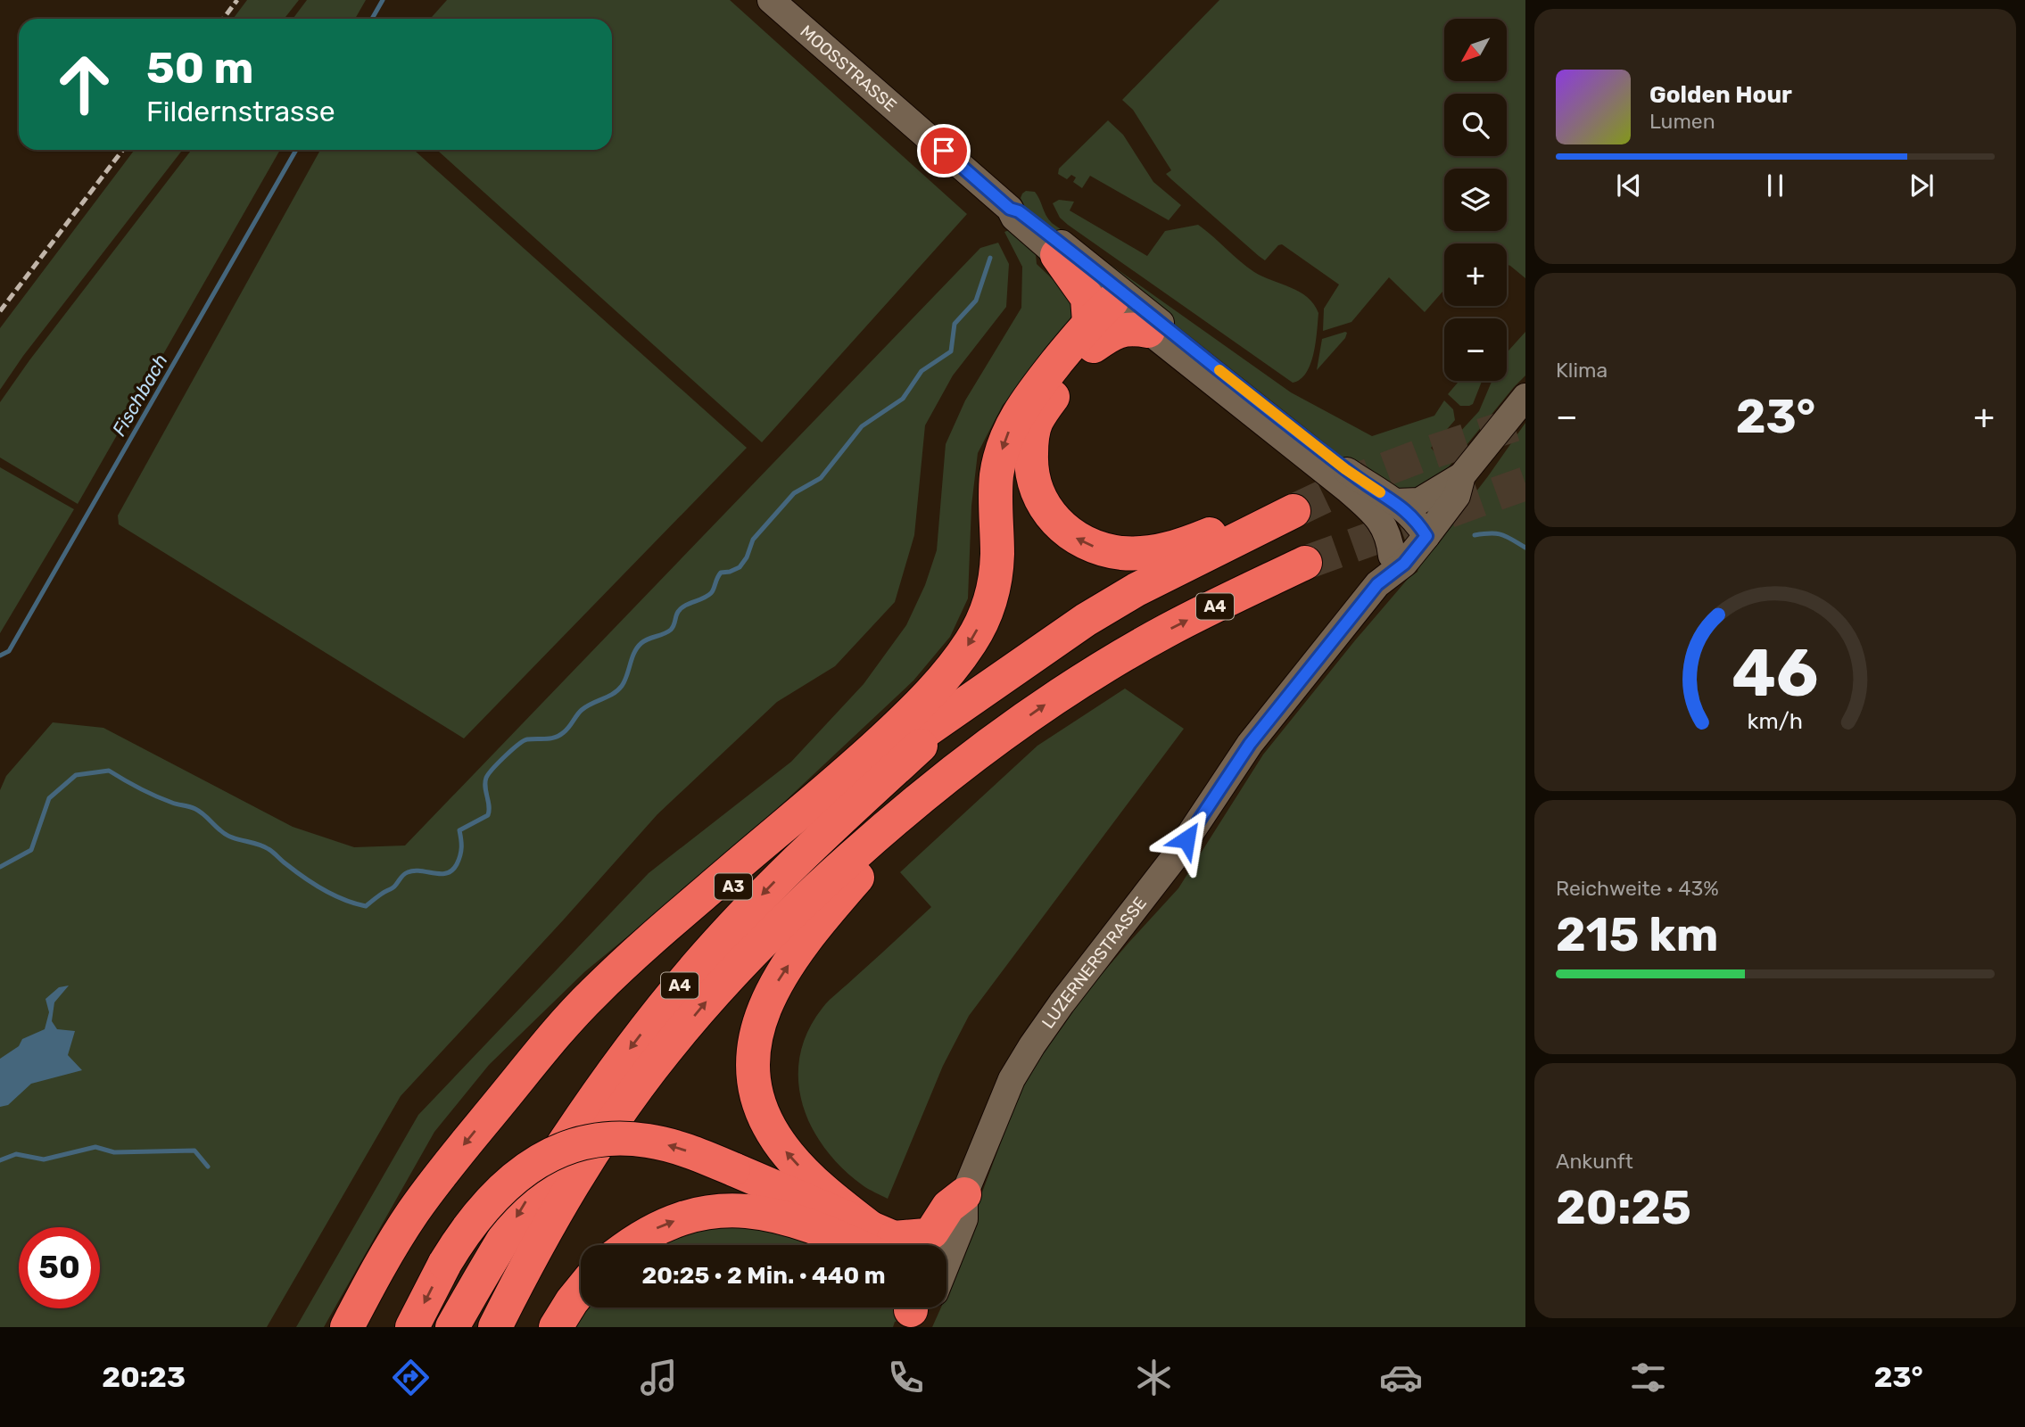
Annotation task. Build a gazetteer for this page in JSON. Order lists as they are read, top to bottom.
{
  "streets": {
    "highway": ["A4", "A3"],
    "main road": ["MOOSSTRASSE", "LUZERNERSTRASSE"]
  },
  "crossings": [
    ["MOOSSTRASSE", "A4"],
    ["A4", "A3"]
  ],
  "water": ["Fischbach"],
  "north": "bottom left",
  "page": {
    "map_buttons": ["+", "−"],
    "turn": ["50 m", "Fildernstrasse"],
    "song": ["Golden Hour", "Lumen"],
    "tile": [
      "Klima",
      ["Reichweite · 43%", "215 km"],
      ["Ankunft", "20:25"]
    ],
    "heat": ["−", "23°", "+"],
    "limit": "50",
    "trip": "20:25 · 2 Min. · 440 m",
    "tabs": ["20:23", "23°"],
    "gauge": ["46", "km/h"]
  }
}
